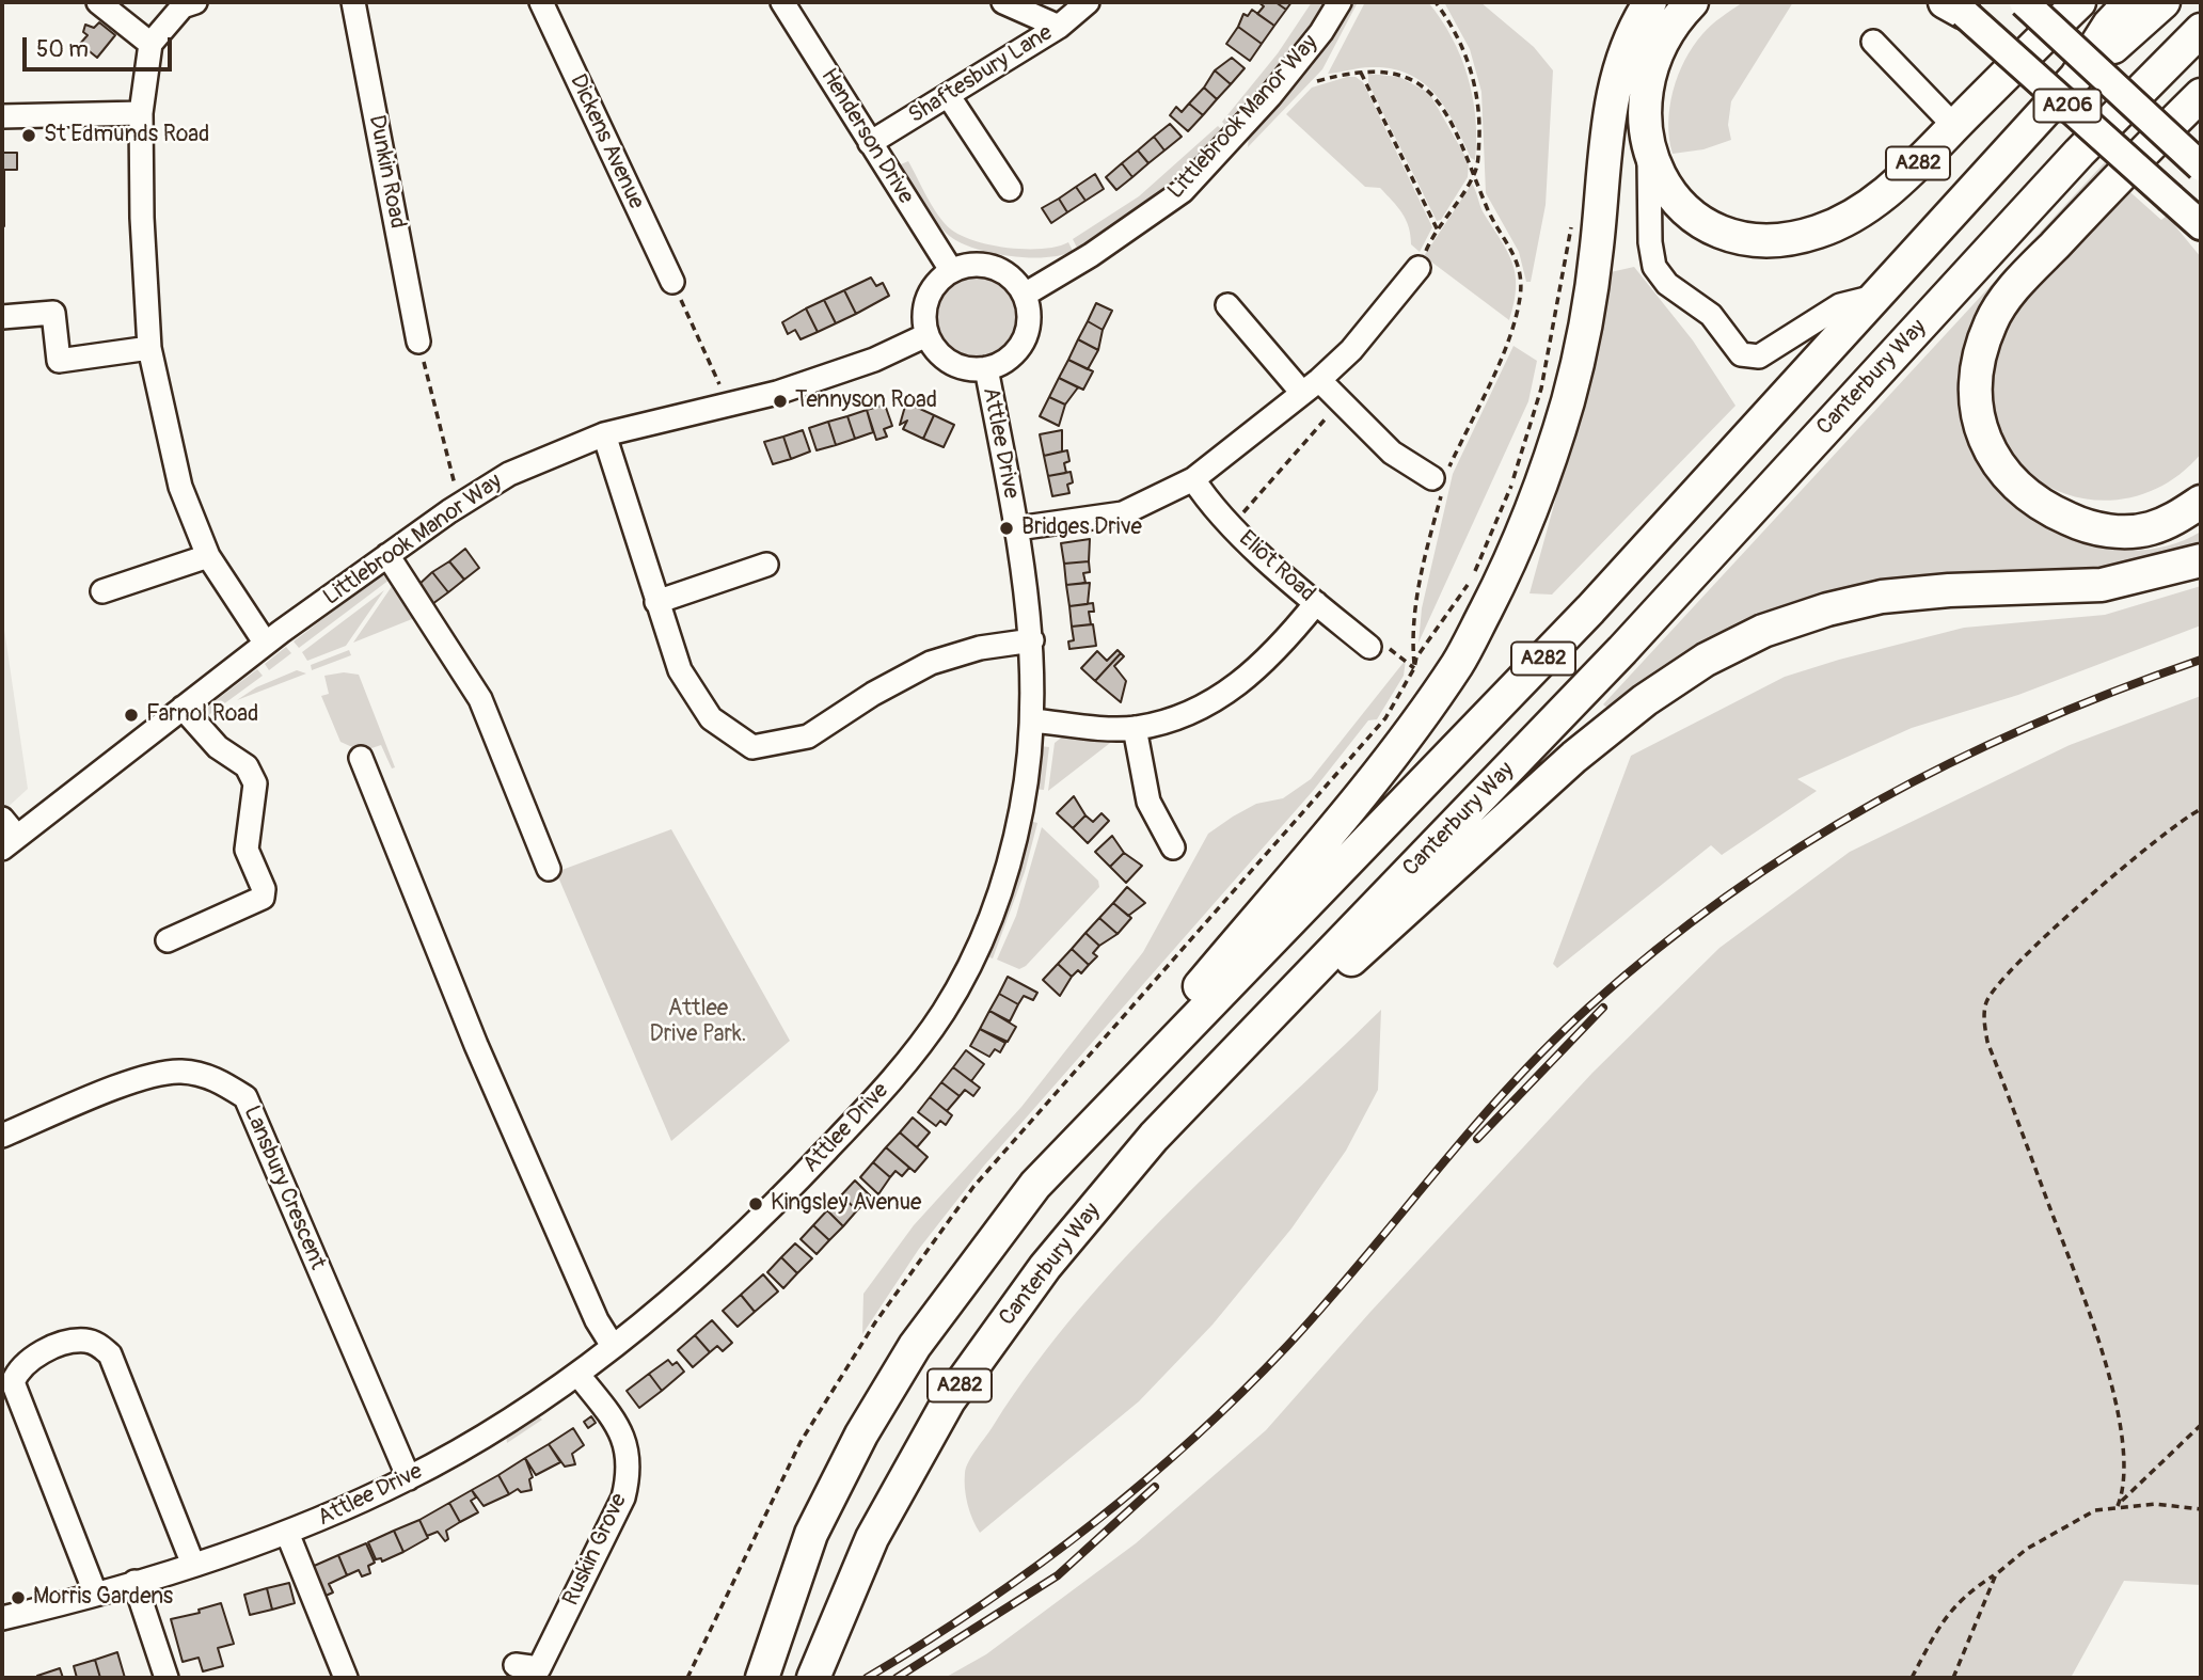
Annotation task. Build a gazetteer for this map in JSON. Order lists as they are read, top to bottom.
{
  "streets": {
    "highway": ["A282", "Canterbury Way"],
    "main road": ["A206"],
    "street": [
      "Shaftesbury Lane",
      "Littlebrook Manor Way",
      "Henderson Drive",
      "Dickens Avenue",
      "Dunkin Road",
      "Attlee Drive",
      "Eliot Road",
      "Lansbury Crescent",
      "Ruskin Grove"
    ]
  },
  "crossings": [
    ["Shaftesbury Lane", "Henderson Drive"],
    ["Littlebrook Manor Way", "Henderson Drive"],
    ["Littlebrook Manor Way", "Attlee Drive"],
    ["Henderson Drive", "Attlee Drive"],
    ["A282", "Canterbury Way"],
    ["Attlee Drive", "Lansbury Crescent"],
    ["Attlee Drive", "Ruskin Grove"]
  ],
  "parks": ["Attlee Drive Park."],
  "places": [
    "St Edmunds Road",
    "Tennyson Road",
    "Bridges Drive",
    "Farnol Road",
    "Kingsley Avenue",
    "Morris Gardens"
  ],
  "scale_bar": "50 m"
}
